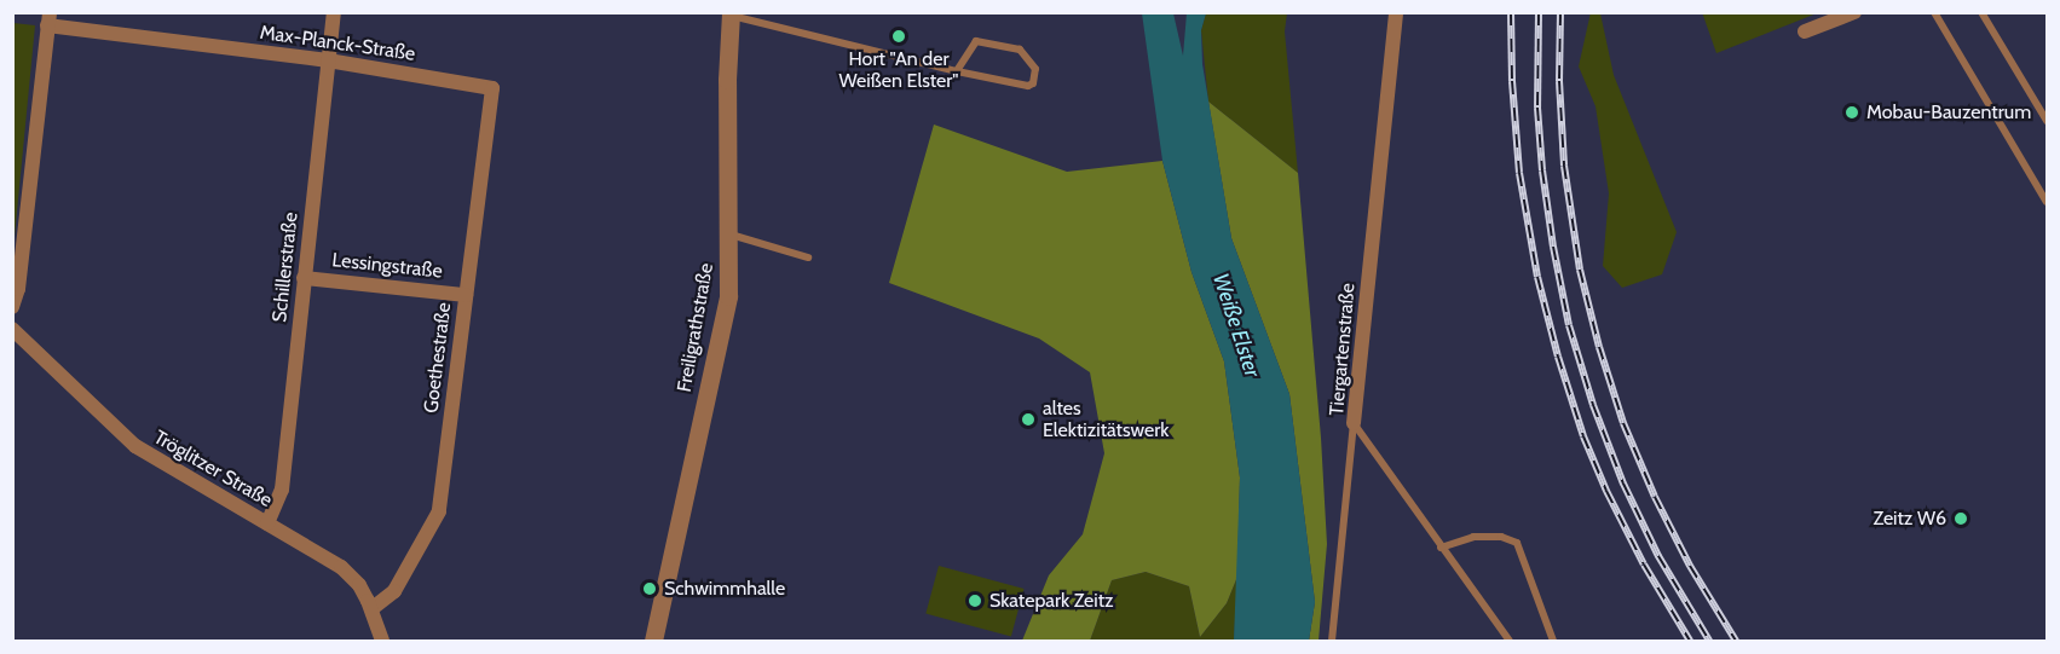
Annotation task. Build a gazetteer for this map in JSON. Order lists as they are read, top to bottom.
{
  "streets": {
    "street": [
      "Max-Planck-Straße",
      "Lessingstraße",
      "Schillerstraße",
      "Freiligrathstraße",
      "Tiergartenstraße",
      "Goethestraße",
      "Tröglitzer Straße"
    ]
  },
  "crossings": [
    ["Max-Planck-Straße", "Schillerstraße"],
    ["Max-Planck-Straße", "Goethestraße"],
    ["Lessingstraße", "Schillerstraße"],
    ["Lessingstraße", "Goethestraße"],
    ["Schillerstraße", "Tröglitzer Straße"],
    ["Goethestraße", "Tröglitzer Straße"]
  ],
  "water": ["Weiße Elster"],
  "places": [
    "Hort \"An der Weißen Elster\"",
    "Mobau-Bauzentrum",
    "altes Elektizitätswerk",
    "Zeitz W6",
    "Schwimmhalle",
    "Skatepark Zeitz"
  ]
}
